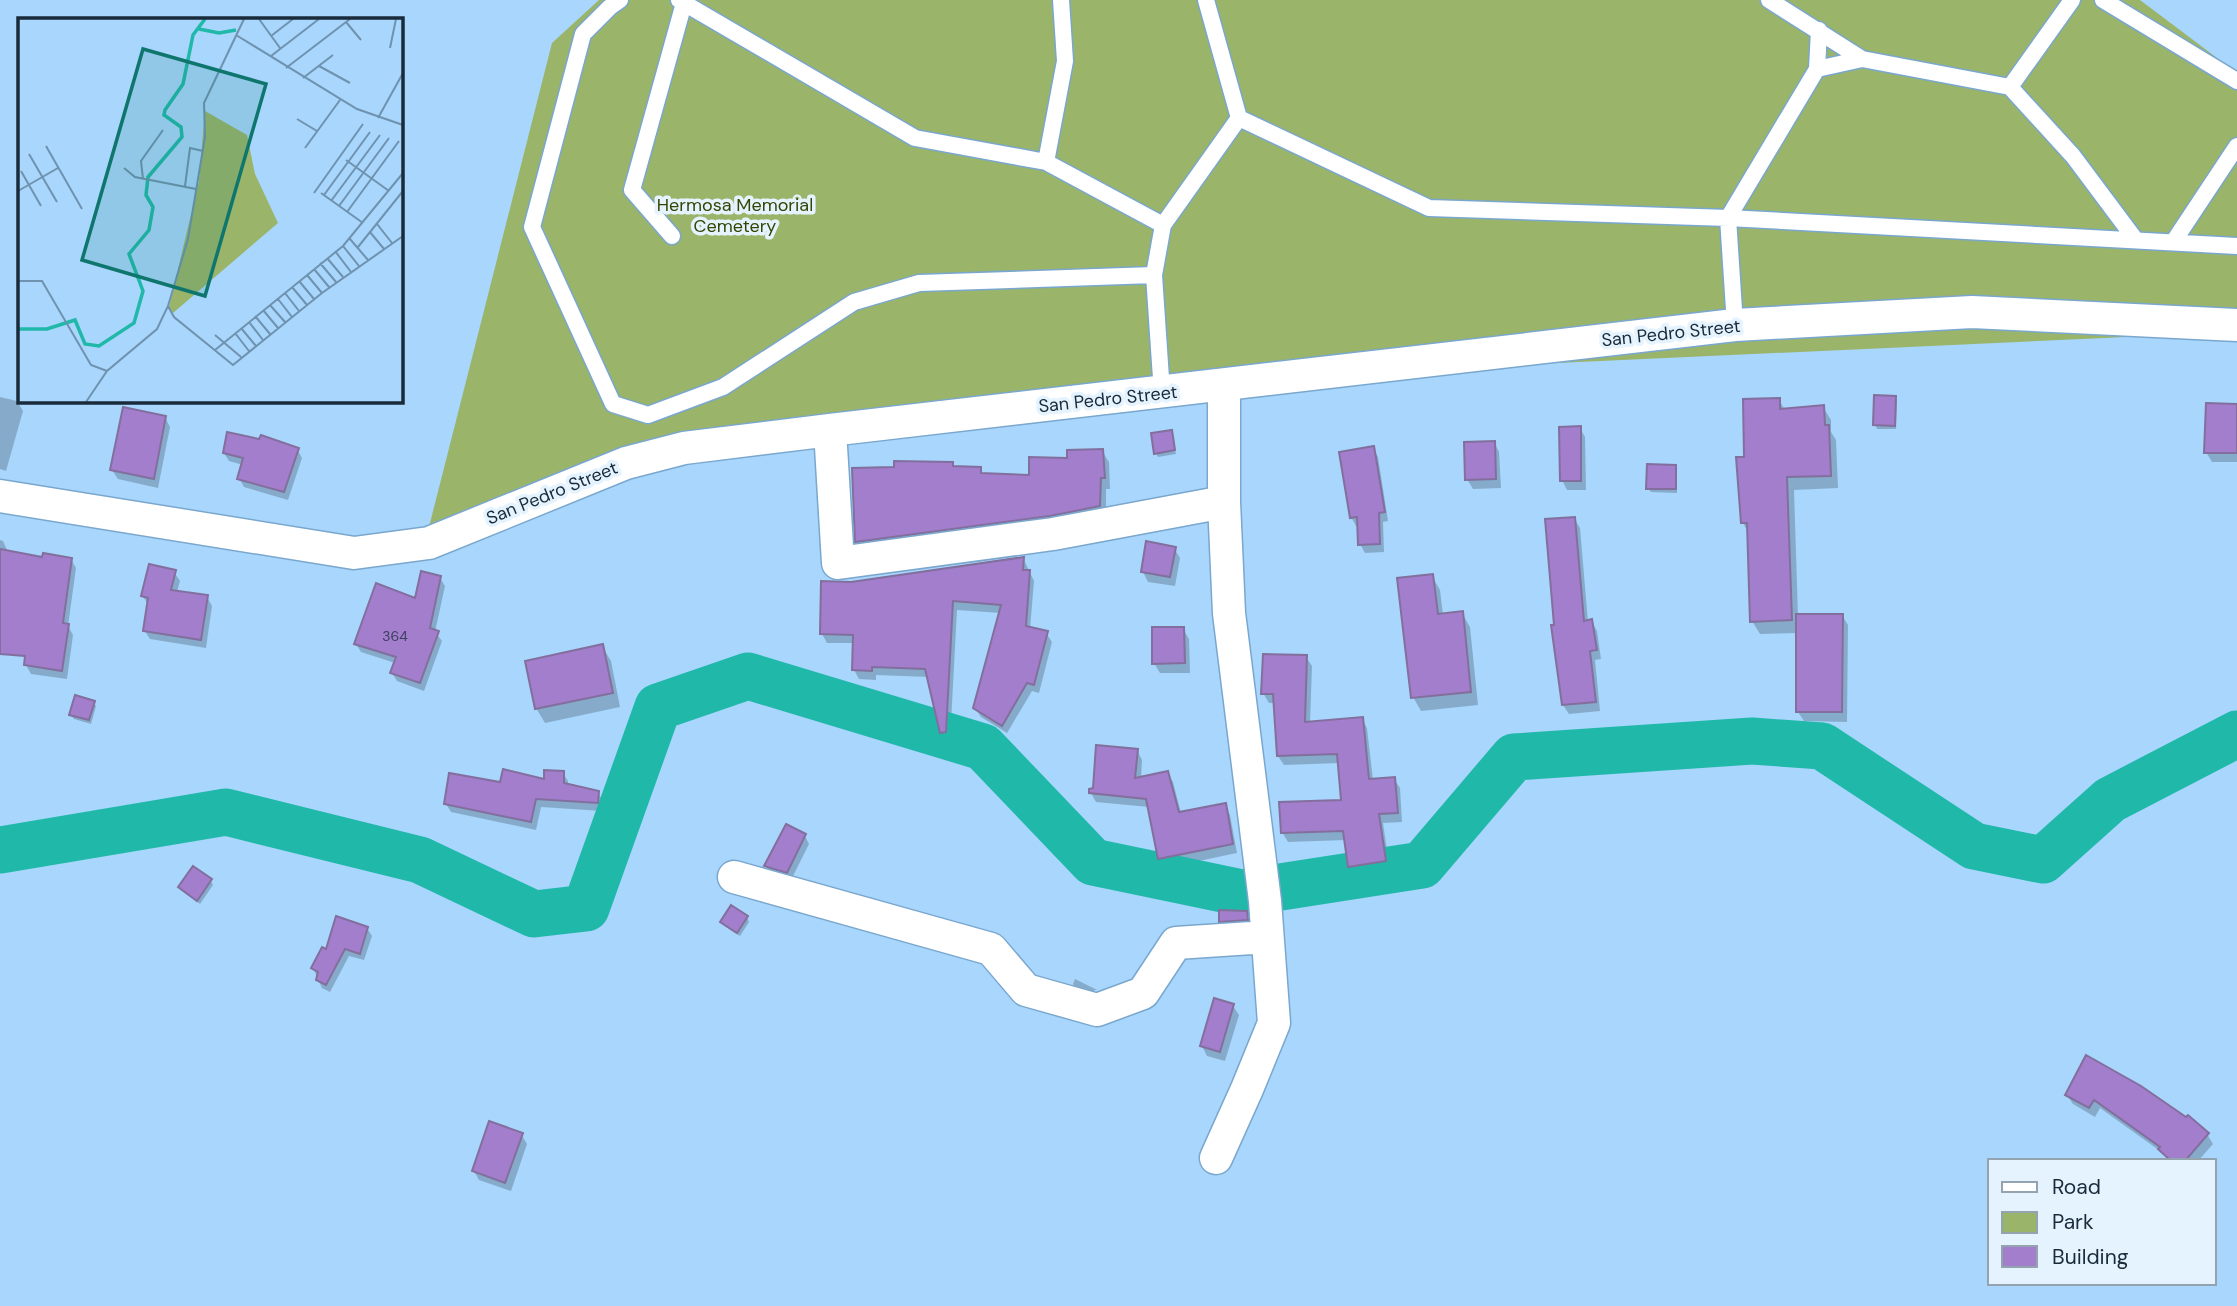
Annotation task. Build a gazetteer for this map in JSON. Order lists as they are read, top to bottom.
{
  "streets": {
    "street": ["San Pedro Street"]
  },
  "parks": ["Hermosa Memorial Cemetery"],
  "house_numbers": ["364"],
  "legend": ["Road", "Park", "Building"]
}
